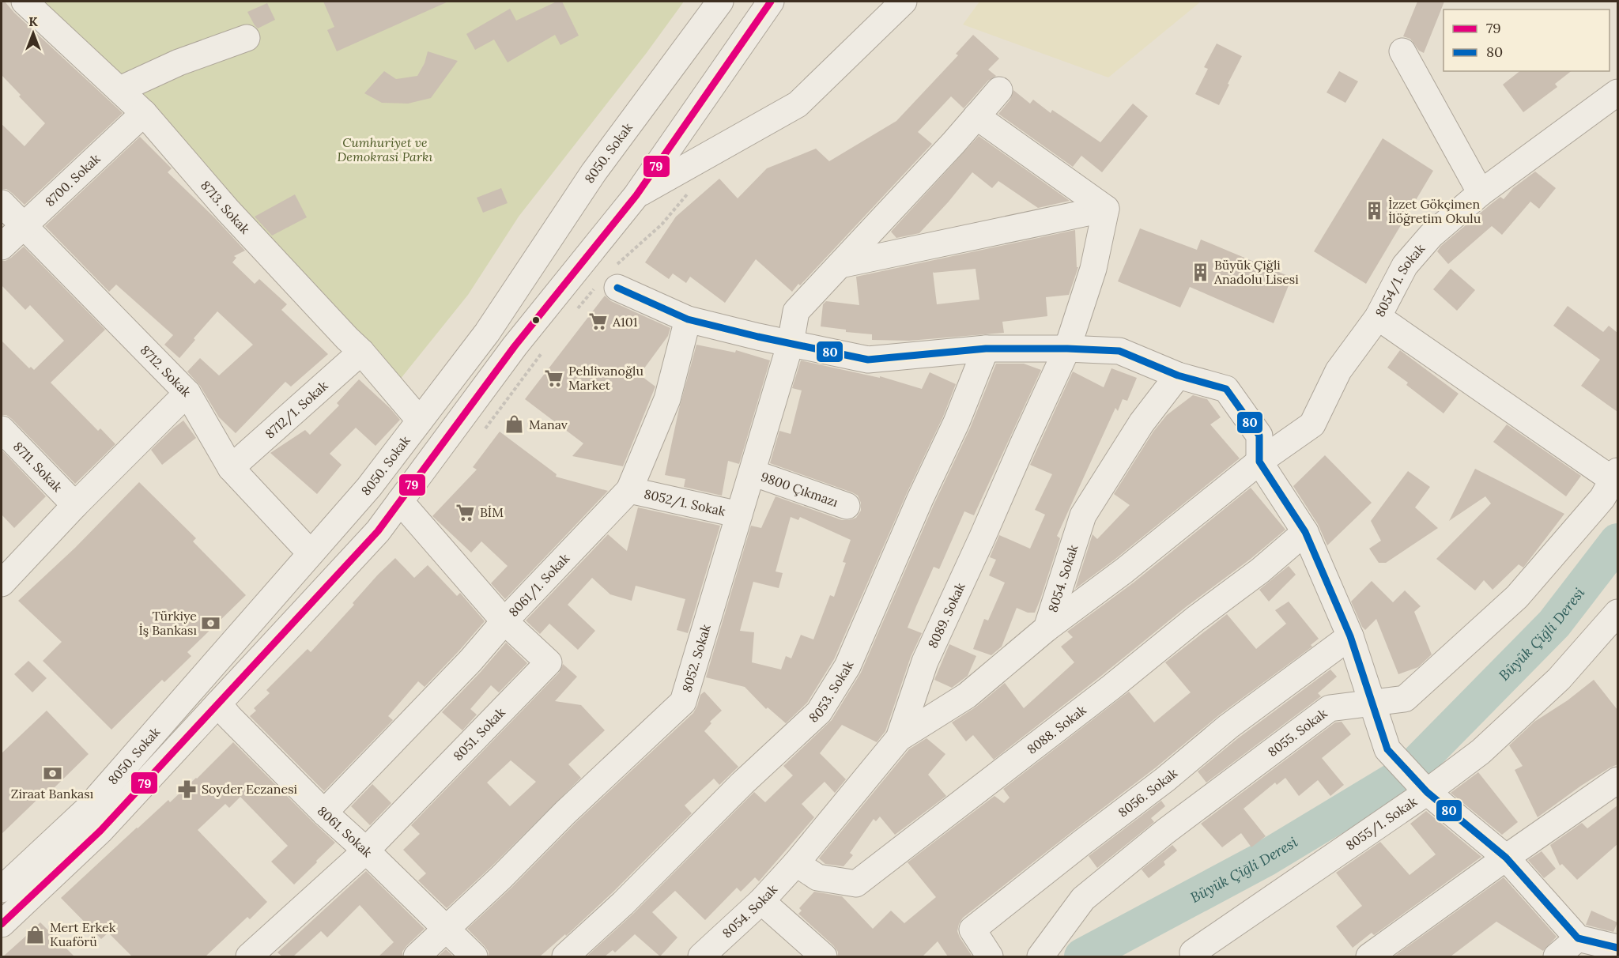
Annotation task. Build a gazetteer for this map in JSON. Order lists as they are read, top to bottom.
{
  "streets": {
    "street": [
      "8050. Sokak",
      "8700. Sokak",
      "8713. Sokak",
      "8054/1. Sokak",
      "8712. Sokak",
      "8712/1. Sokak",
      "8711. Sokak",
      "9800 Çıkmazı",
      "8052/1. Sokak",
      "8054. Sokak",
      "8061/1. Sokak",
      "8089. Sokak",
      "8052. Sokak",
      "8053. Sokak",
      "8088. Sokak",
      "8055. Sokak",
      "8051. Sokak",
      "8056. Sokak",
      "8055/1. Sokak",
      "8061. Sokak"
    ]
  },
  "crossings": [
    ["8050. Sokak", "8713. Sokak"],
    ["8050. Sokak", "8712. Sokak"],
    ["8050. Sokak", "8051. Sokak"],
    ["8050. Sokak", "8061. Sokak"],
    ["8700. Sokak", "8713. Sokak"],
    ["8700. Sokak", "8712. Sokak"],
    ["8713. Sokak", "8712/1. Sokak"],
    ["8054/1. Sokak", "8054. Sokak"],
    ["8712. Sokak", "8712/1. Sokak"],
    ["9800 Çıkmazı", "8052. Sokak"],
    ["8052/1. Sokak", "8061/1. Sokak"],
    ["8052/1. Sokak", "8052. Sokak"],
    ["8054. Sokak", "8089. Sokak"],
    ["8054. Sokak", "8088. Sokak"],
    ["8061/1. Sokak", "8051. Sokak"],
    ["8061/1. Sokak", "8061. Sokak"],
    ["8089. Sokak", "8088. Sokak"],
    ["8052. Sokak", "8061. Sokak"],
    ["8051. Sokak", "8061. Sokak"]
  ],
  "water": ["Büyük Çiğli Deresi"],
  "parks": ["Cumhuriyet ve Demokrasi Parkı"],
  "places": {
    "building": ["İzzet Gökçimen İlöğretim Okulu", "Büyük Çiğli Anadolu Lisesi"],
    "supermarket": ["A101", "Pehlivanoğlu Market", "BİM"],
    "shop": ["Manav", "Mert Erkek Kuaförü"],
    "bank": ["Türkiye İş Bankası", "Ziraat Bankası"],
    "pharmacy": ["Soyder Eczanesi"]
  },
  "lines": ["transit line 79", "transit line 80"],
  "legend": ["79", "80"],
  "north": "top"
}
